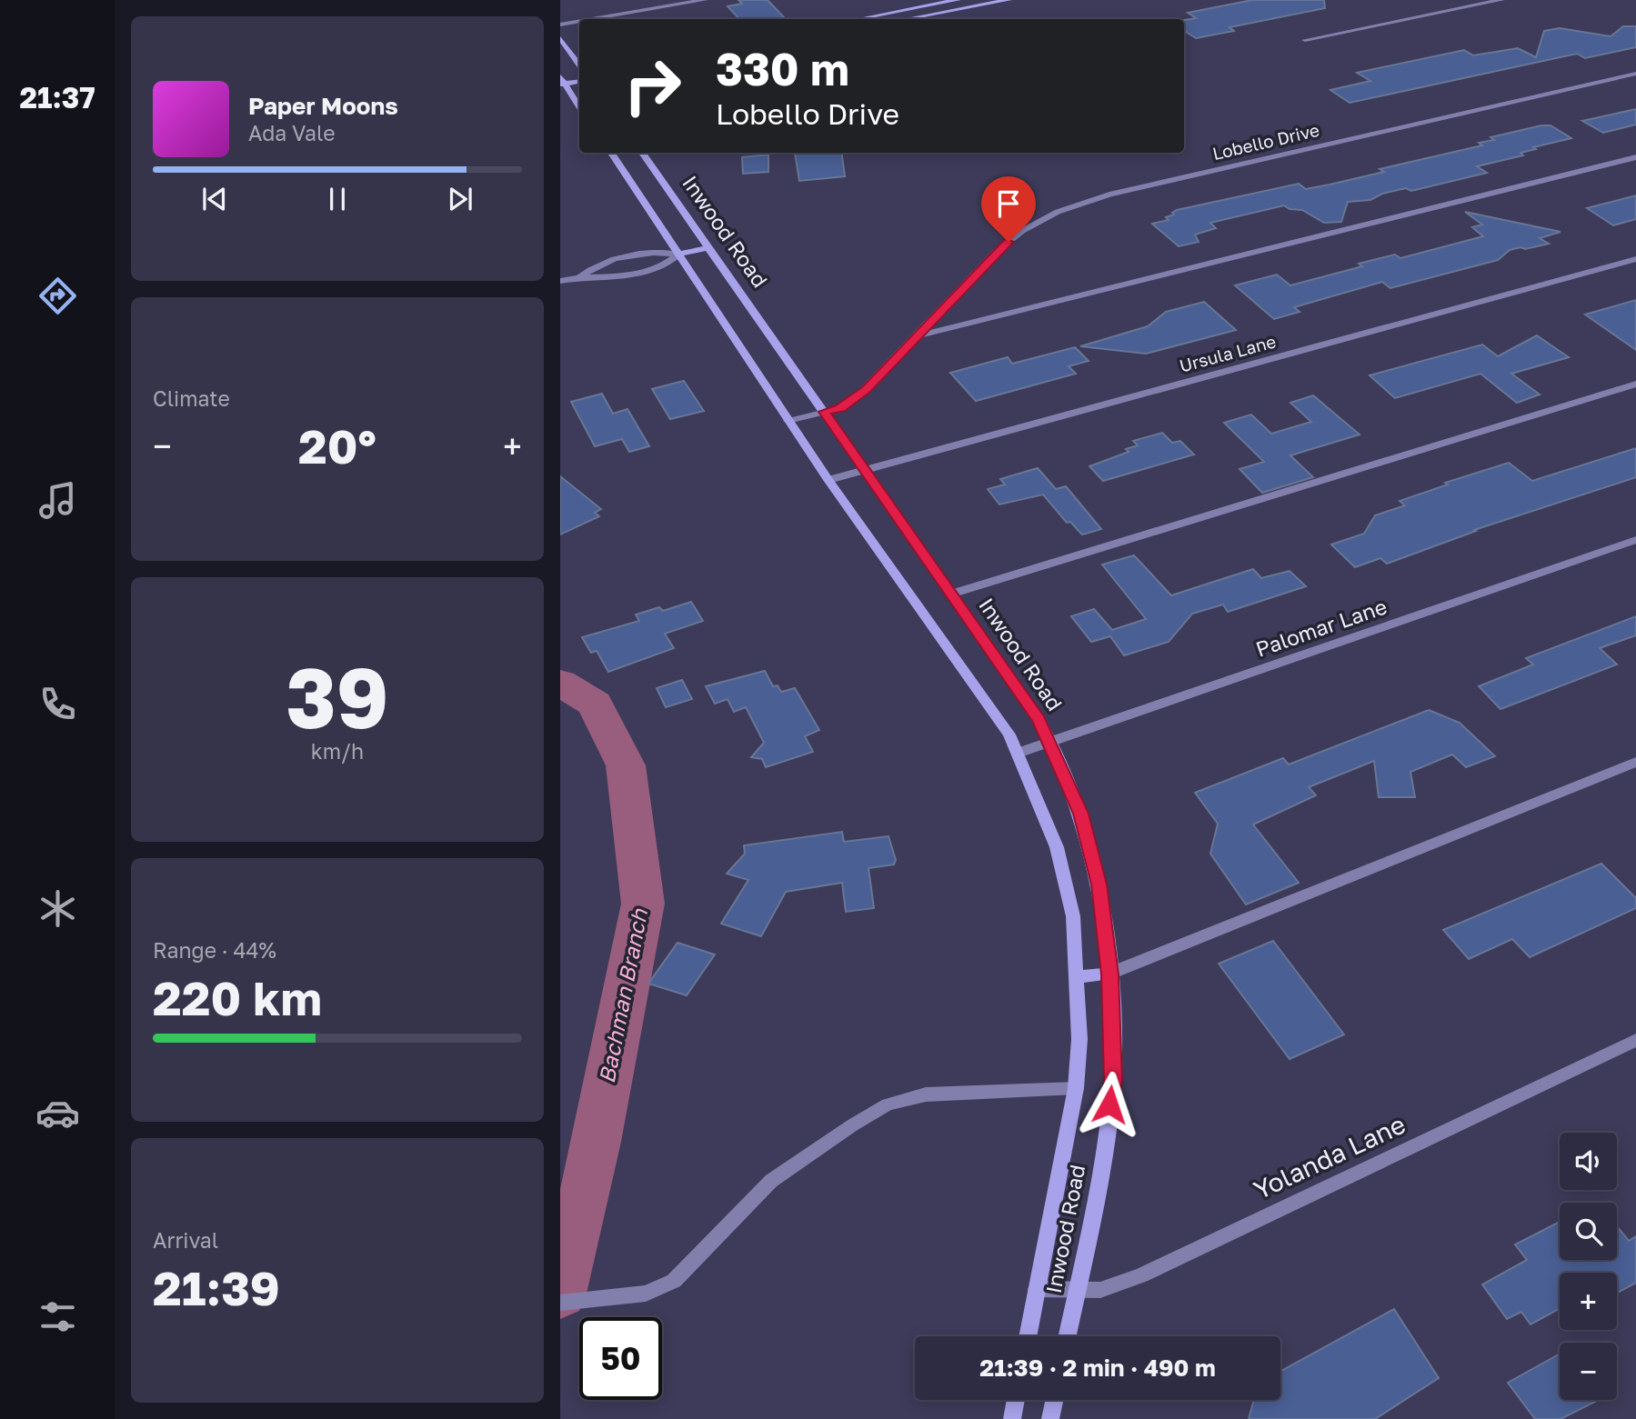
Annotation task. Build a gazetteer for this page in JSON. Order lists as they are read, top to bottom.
{
  "streets": {
    "main road": ["Inwood Road"],
    "street": [
      "Lobello Drive",
      "Ursula Lane",
      "Palomar Lane",
      "Yolanda Lane"
    ]
  },
  "crossings": [
    ["Lobello Drive", "Inwood Road"],
    ["Inwood Road", "Ursula Lane"],
    ["Inwood Road", "Palomar Lane"],
    ["Inwood Road", "Yolanda Lane"]
  ],
  "water": ["Bachman Branch"],
  "page": {
    "tabs": "21:37",
    "turn": ["330 m", "Lobello Drive"],
    "song": ["Paper Moons", "Ada Vale"],
    "tile": [
      "Climate",
      ["39", "km/h"],
      ["Range · 44%", "220 km"],
      ["Arrival", "21:39"]
    ],
    "heat": ["−", "20°", "+"],
    "map_buttons": ["+", "−"],
    "limit": "50",
    "trip": "21:39 · 2 min · 490 m"
  }
}
